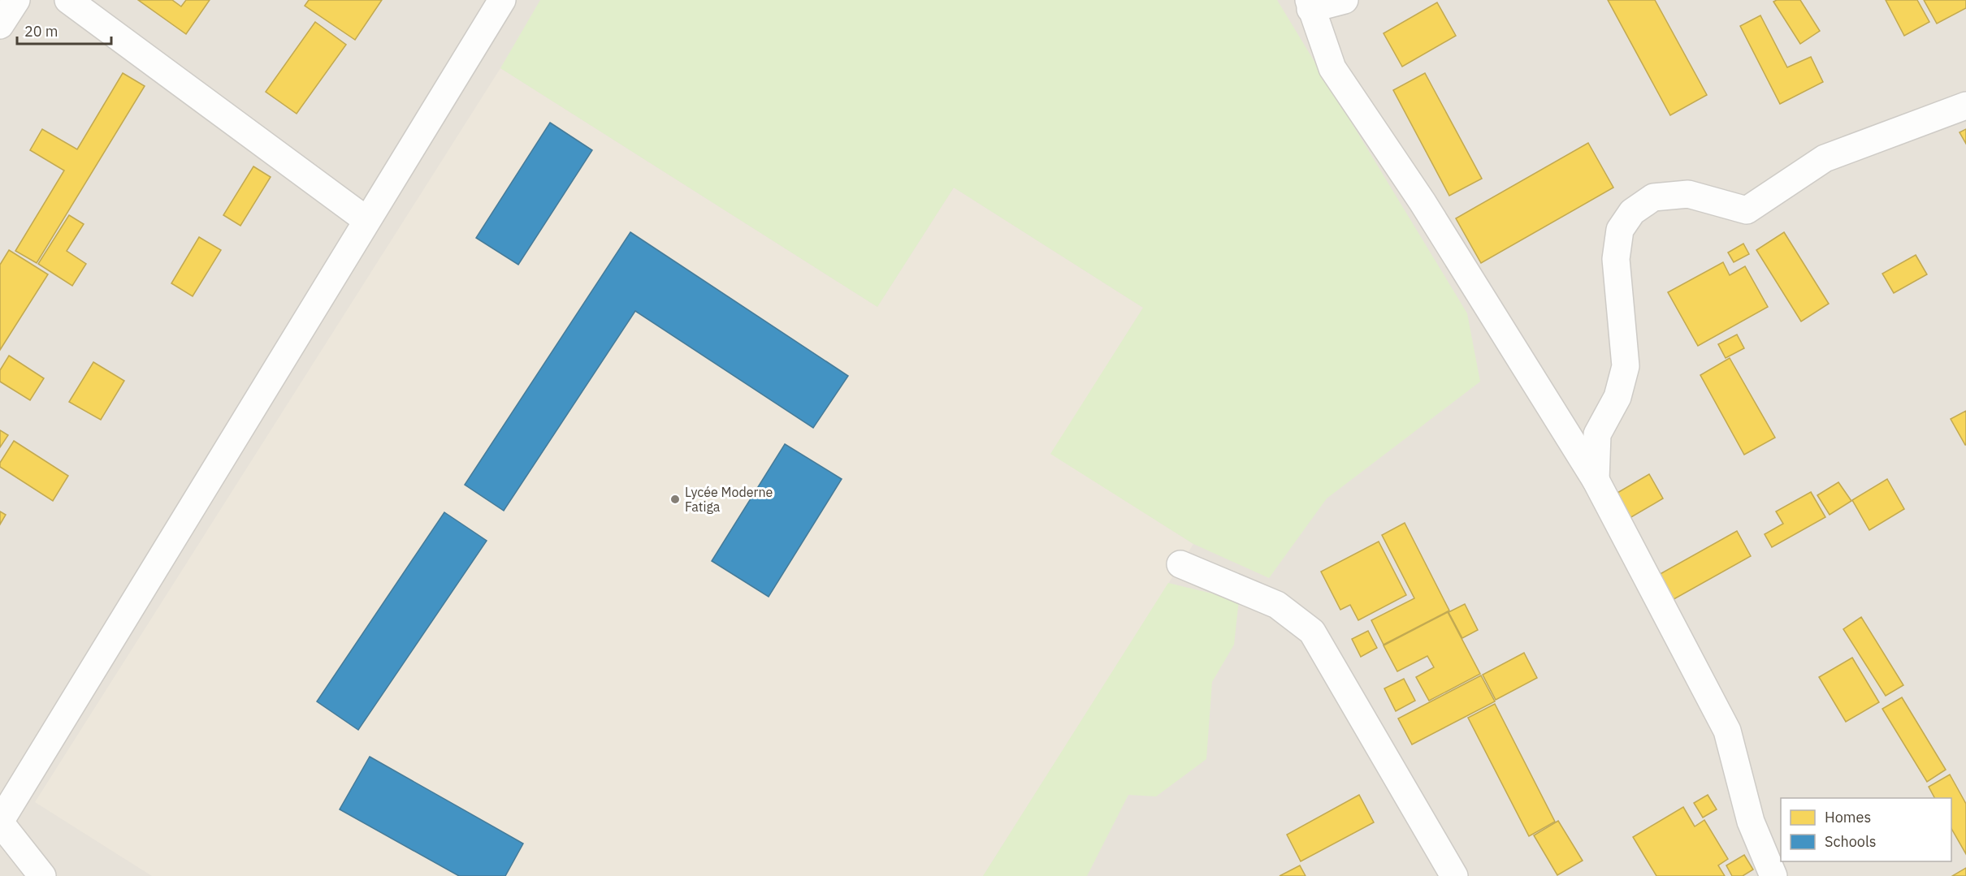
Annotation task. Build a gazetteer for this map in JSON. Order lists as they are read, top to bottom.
{
  "places": ["Lycée Moderne Fatiga"],
  "legend": ["Homes", "Schools"],
  "scale_bar": "20 m"
}
